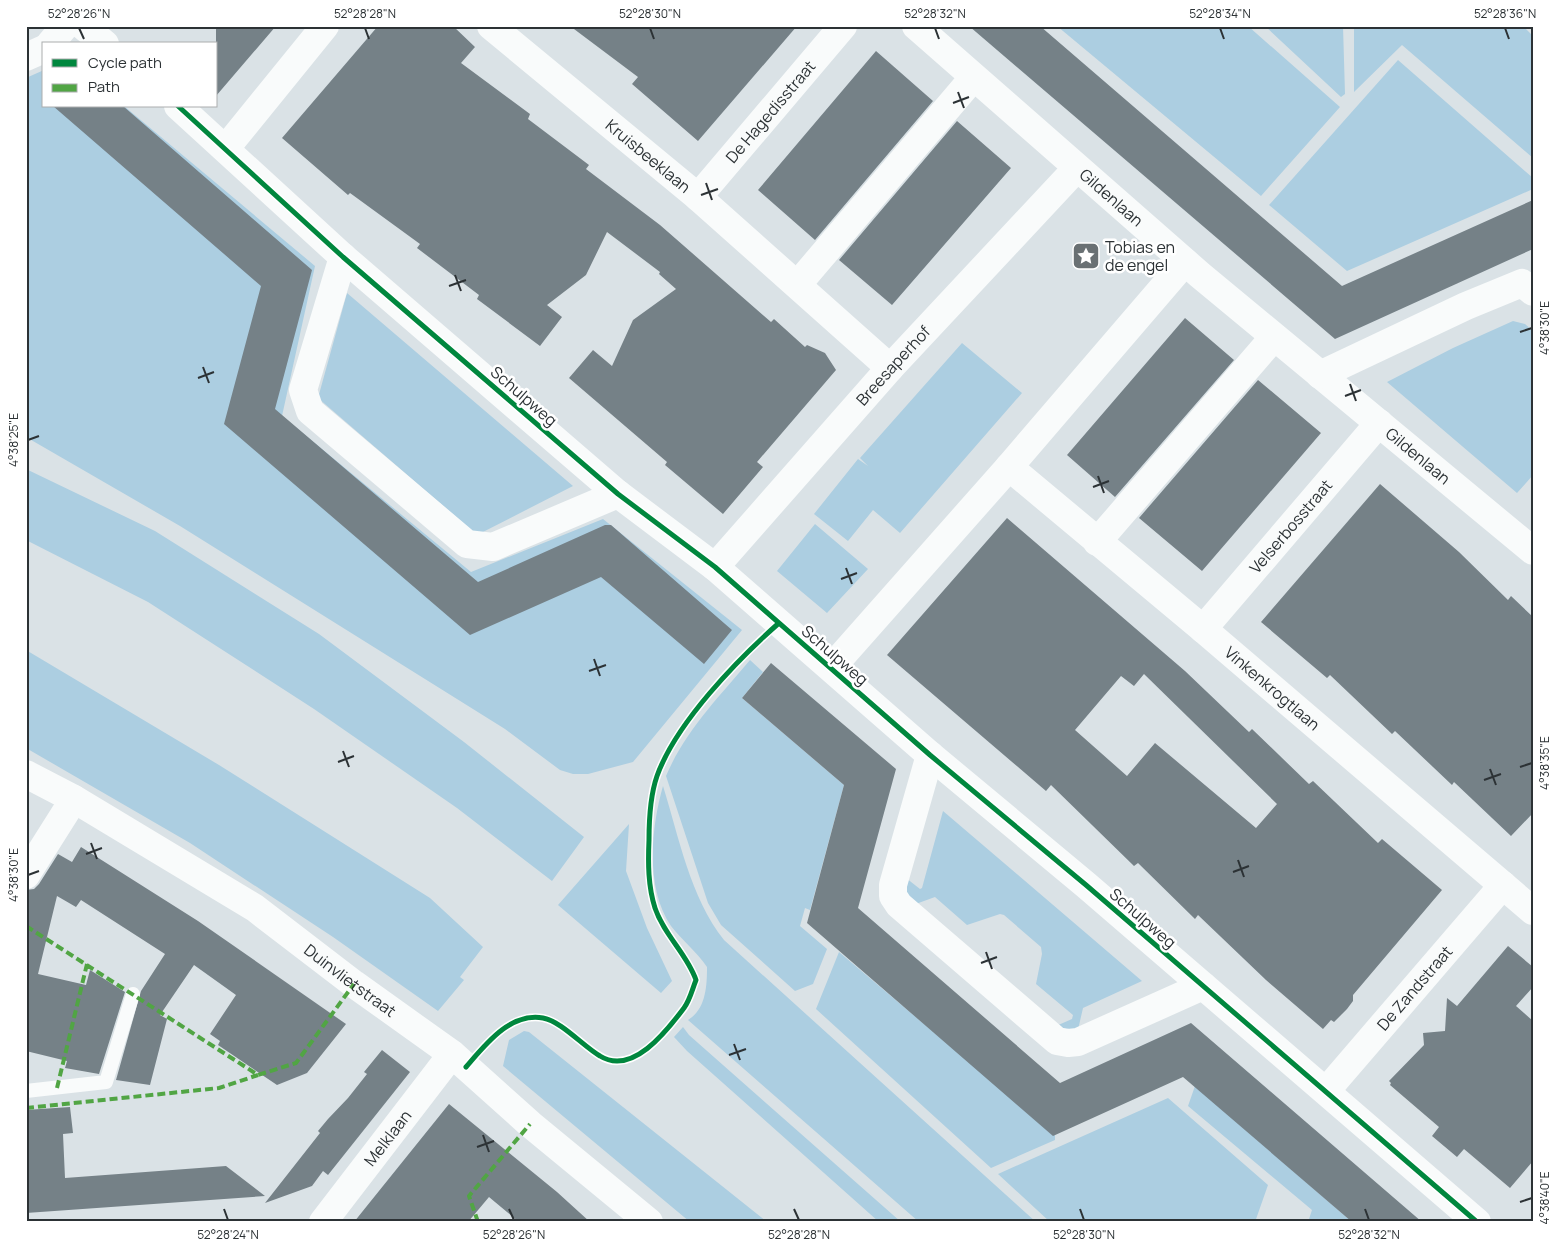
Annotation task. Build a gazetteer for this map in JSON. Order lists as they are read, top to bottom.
{
  "streets": {
    "street": [
      "De Hagedisstraat",
      "Kruisbeeklaan",
      "Gildenlaan",
      "Breesaperhof",
      "Schulpweg",
      "Velserbosstraat",
      "Vinkenkrogtlaan",
      "Duinvlietstraat",
      "De Zandstraat",
      "Melklaan"
    ]
  },
  "crossings": [
    ["De Hagedisstraat", "Kruisbeeklaan"],
    ["Kruisbeeklaan", "Breesaperhof"],
    ["Gildenlaan", "Breesaperhof"],
    ["Gildenlaan", "Velserbosstraat"],
    ["Breesaperhof", "Schulpweg"],
    ["Schulpweg", "De Zandstraat"],
    ["Velserbosstraat", "Vinkenkrogtlaan"],
    ["Vinkenkrogtlaan", "De Zandstraat"],
    ["Duinvlietstraat", "Melklaan"]
  ],
  "places": {
    "place": ["Tobias en de engel"]
  },
  "legend": ["Cycle path", "Path"],
  "coordinates": [
    "52°28'26\"N",
    "52°28'28\"N",
    "52°28'30\"N",
    "52°28'32\"N",
    "52°28'34\"N",
    "52°28'36\"N",
    "4°38'30\"E",
    "4°38'25\"E",
    "4°38'35\"E",
    "4°38'40\"E",
    "52°28'24\"N"
  ]
}
